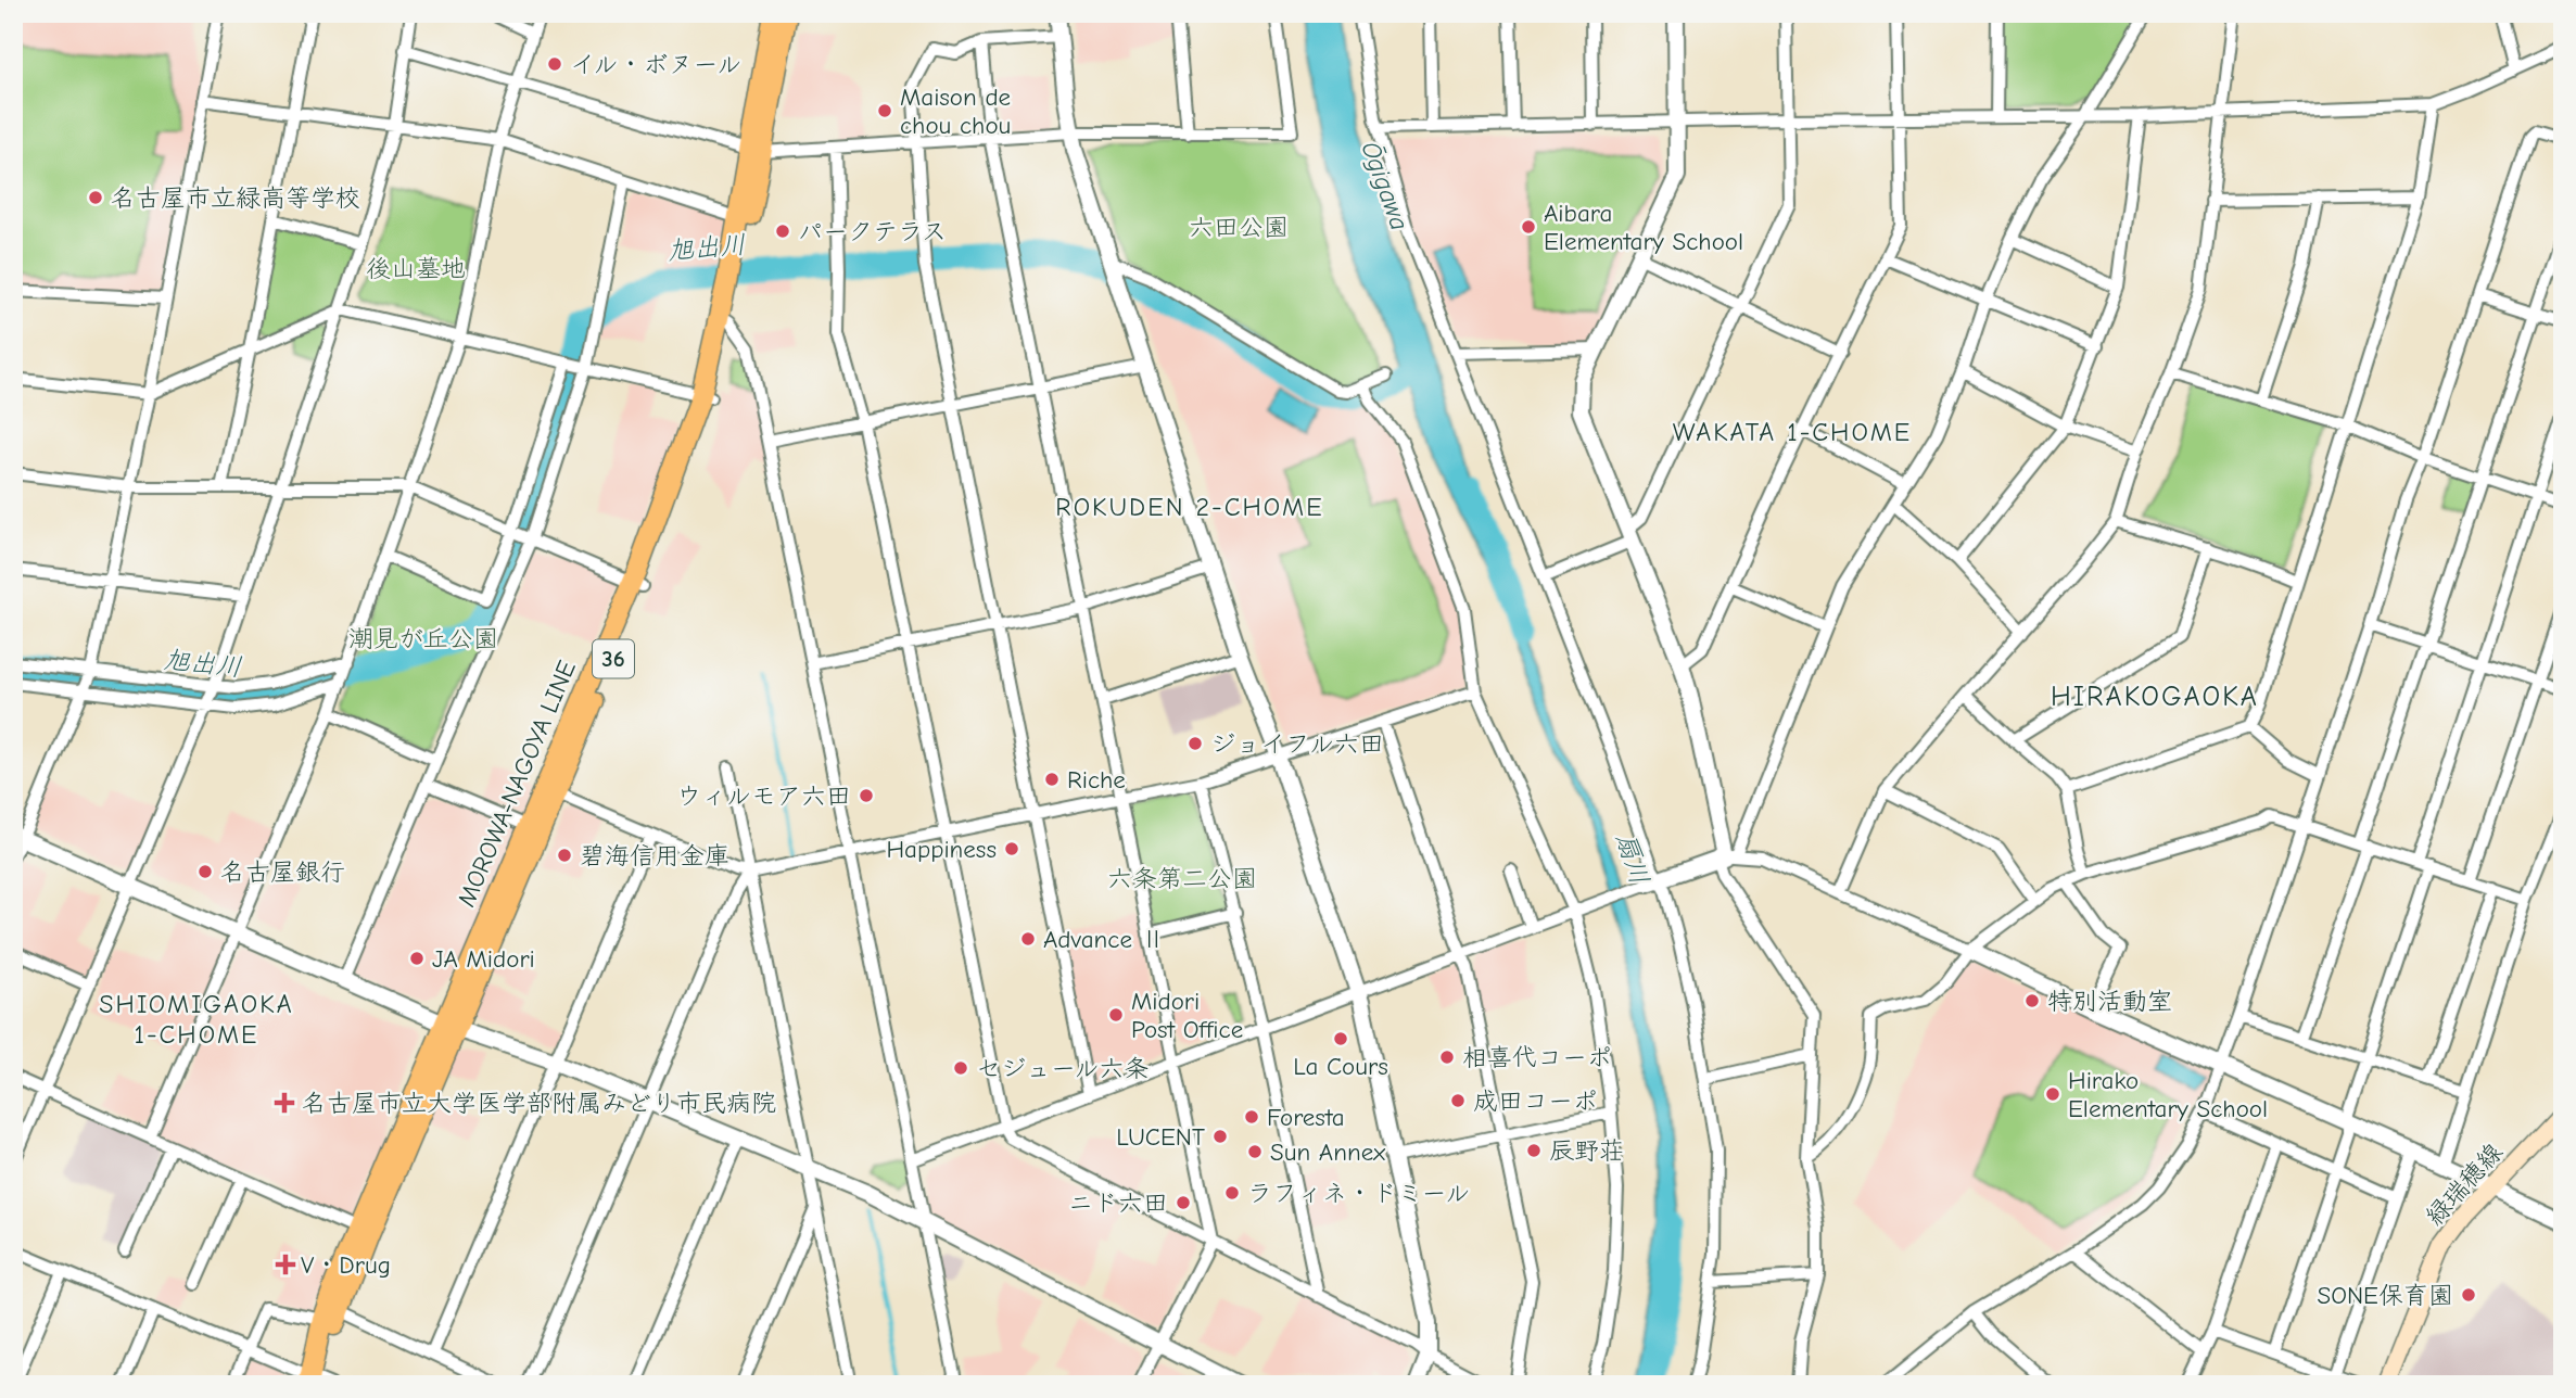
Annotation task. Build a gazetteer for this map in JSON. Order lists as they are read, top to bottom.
{
  "streets": {
    "main road": ["36", "MOROWA-NAGOYA LINE", "緑瑞穂線"]
  },
  "districts": [
    "WAKATA 1-CHOME",
    "ROKUDEN 2-CHOME",
    "HIRAKOGAOKA",
    "SHIOMIGAOKA 1-CHOME"
  ],
  "water": ["Ōgigawa", "旭出川", "扇川"],
  "parks": [
    "六田公園",
    "後山墓地",
    "潮見が丘公園",
    "六条第二公園"
  ],
  "places": {
    "other": [
      "イル・ボヌール",
      "Maison de chou chou",
      "名古屋市立緑高等学校",
      "Aibara Elementary School",
      "パークテラス",
      "ジョイフル六田",
      "Riche",
      "ウィルモア六田",
      "Happiness",
      "碧海信用金庫",
      "名古屋銀行",
      "Advance Ⅱ",
      "JA Midori",
      "特別活動室",
      "Midori Post Office",
      "La Cours",
      "相喜代コーポ",
      "セジュール六条",
      "Hirako Elementary School",
      "成田コーポ",
      "Foresta",
      "LUCENT",
      "辰野荘",
      "Sun Annex",
      "ラフィネ・ドミール",
      "ニド六田",
      "SONE保育園"
    ],
    "health": ["名古屋市立大学医学部附属みどり市民病院", "V・Drug"]
  }
}
